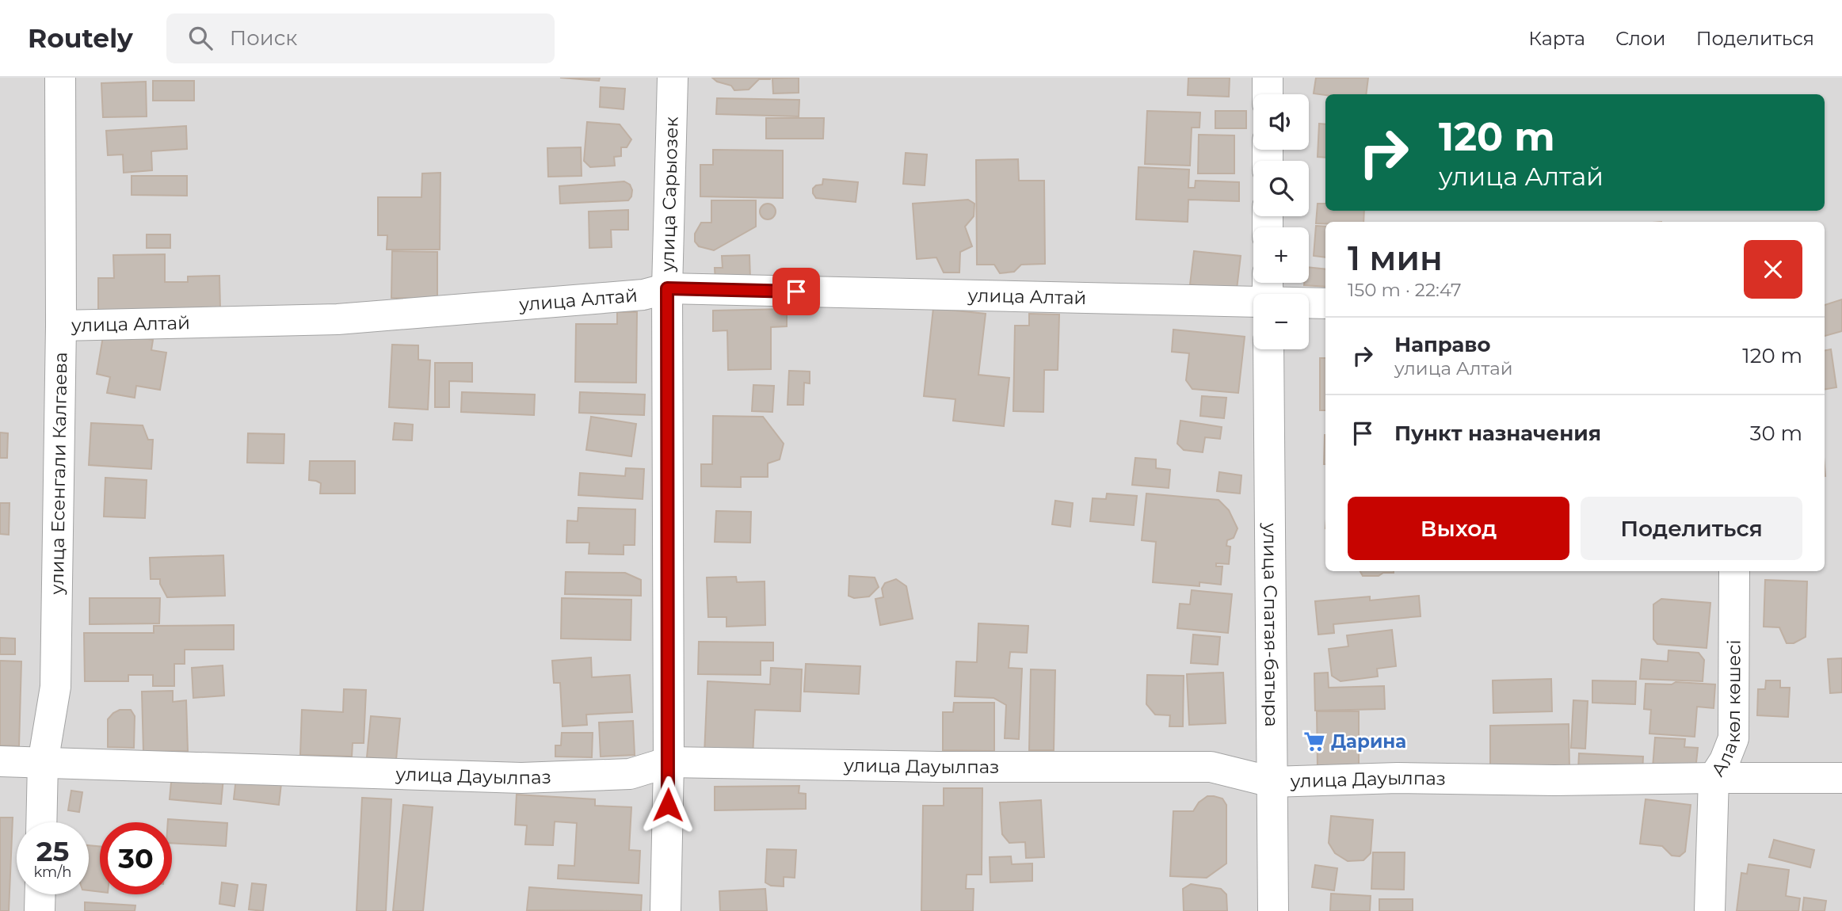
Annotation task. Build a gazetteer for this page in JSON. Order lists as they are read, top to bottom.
{
  "streets": {
    "street": [
      "улица Сарыозек",
      "улица Алтай",
      "улица Есенгали Калгаева",
      "улица Спатая-батыра",
      "Алакөл көшесі",
      "улица Дауылпаз"
    ]
  },
  "crossings": [
    ["улица Сарыозек", "улица Алтай"],
    ["улица Сарыозек", "улица Дауылпаз"],
    ["улица Алтай", "улица Есенгали Калгаева"],
    ["улица Есенгали Калгаева", "улица Дауылпаз"],
    ["улица Спатая-батыра", "улица Дауылпаз"],
    ["Алакөл көшесі", "улица Дауылпаз"]
  ],
  "places": {
    "supermarket": ["Дарина"]
  },
  "page": {
    "header": "Routely",
    "search": "Поиск",
    "nav": ["Карта", "Слои", "Поделиться"],
    "map_buttons": ["+", "−"],
    "turn": ["120 m", "улица Алтай"],
    "heading": ["1 мин", "150 m · 22:47"],
    "list": [
      {
        "name": "Направо",
        "note": "улица Алтай",
        "value": "120 m"
      },
      {
        "name": "Пункт назначения",
        "value": "30 m"
      }
    ],
    "buttons": ["Выход", "Поделиться"],
    "speed": "25 km/h",
    "limit": "30"
  }
}
